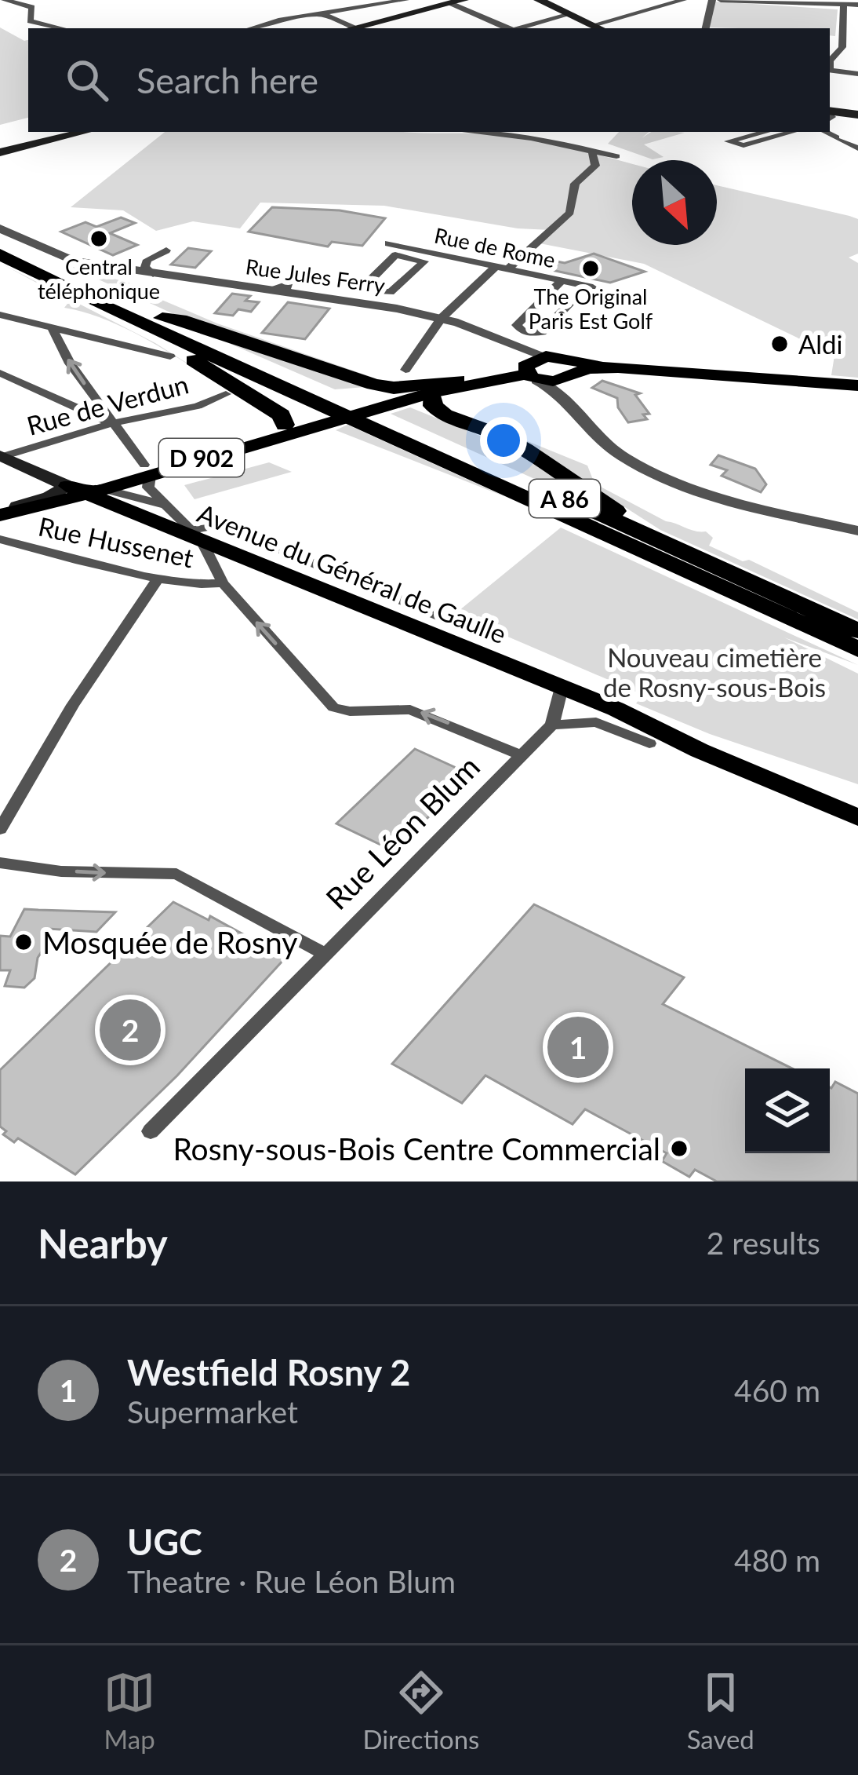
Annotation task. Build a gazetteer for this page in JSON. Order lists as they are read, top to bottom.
{
  "streets": {
    "highway": ["A 86"],
    "main road": ["D 902", "Avenue du Général de Gaulle"],
    "street": [
      "Rue de Rome",
      "Rue Jules Ferry",
      "Rue de Verdun",
      "Rue Hussenet",
      "Rue Léon Blum"
    ]
  },
  "crossings": [
    ["Rue Jules Ferry", "D 902"],
    ["Rue de Verdun", "Avenue du Général de Gaulle"],
    ["D 902", "A 86"],
    ["D 902", "Avenue du Général de Gaulle"]
  ],
  "parks": ["Nouveau cimetière de Rosny-sous-Bois"],
  "places": [
    "Central téléphonique",
    "The Original Paris Est Golf",
    "Aldi",
    "Mosquée de Rosny",
    "Rosny-sous-Bois Centre Commercial"
  ],
  "north": "bottom right",
  "page": {
    "search": "Search here",
    "pins": ["2", "1"],
    "heading": ["Nearby", "2 results"],
    "list": [
      {
        "mark": "1",
        "name": "Westfield Rosny 2",
        "note": "Supermarket",
        "value": "460 m"
      },
      {
        "mark": "2",
        "name": "UGC",
        "note": "Theatre · Rue Léon Blum",
        "value": "480 m"
      }
    ],
    "nav": ["Map", "Directions", "Saved"]
  }
}
